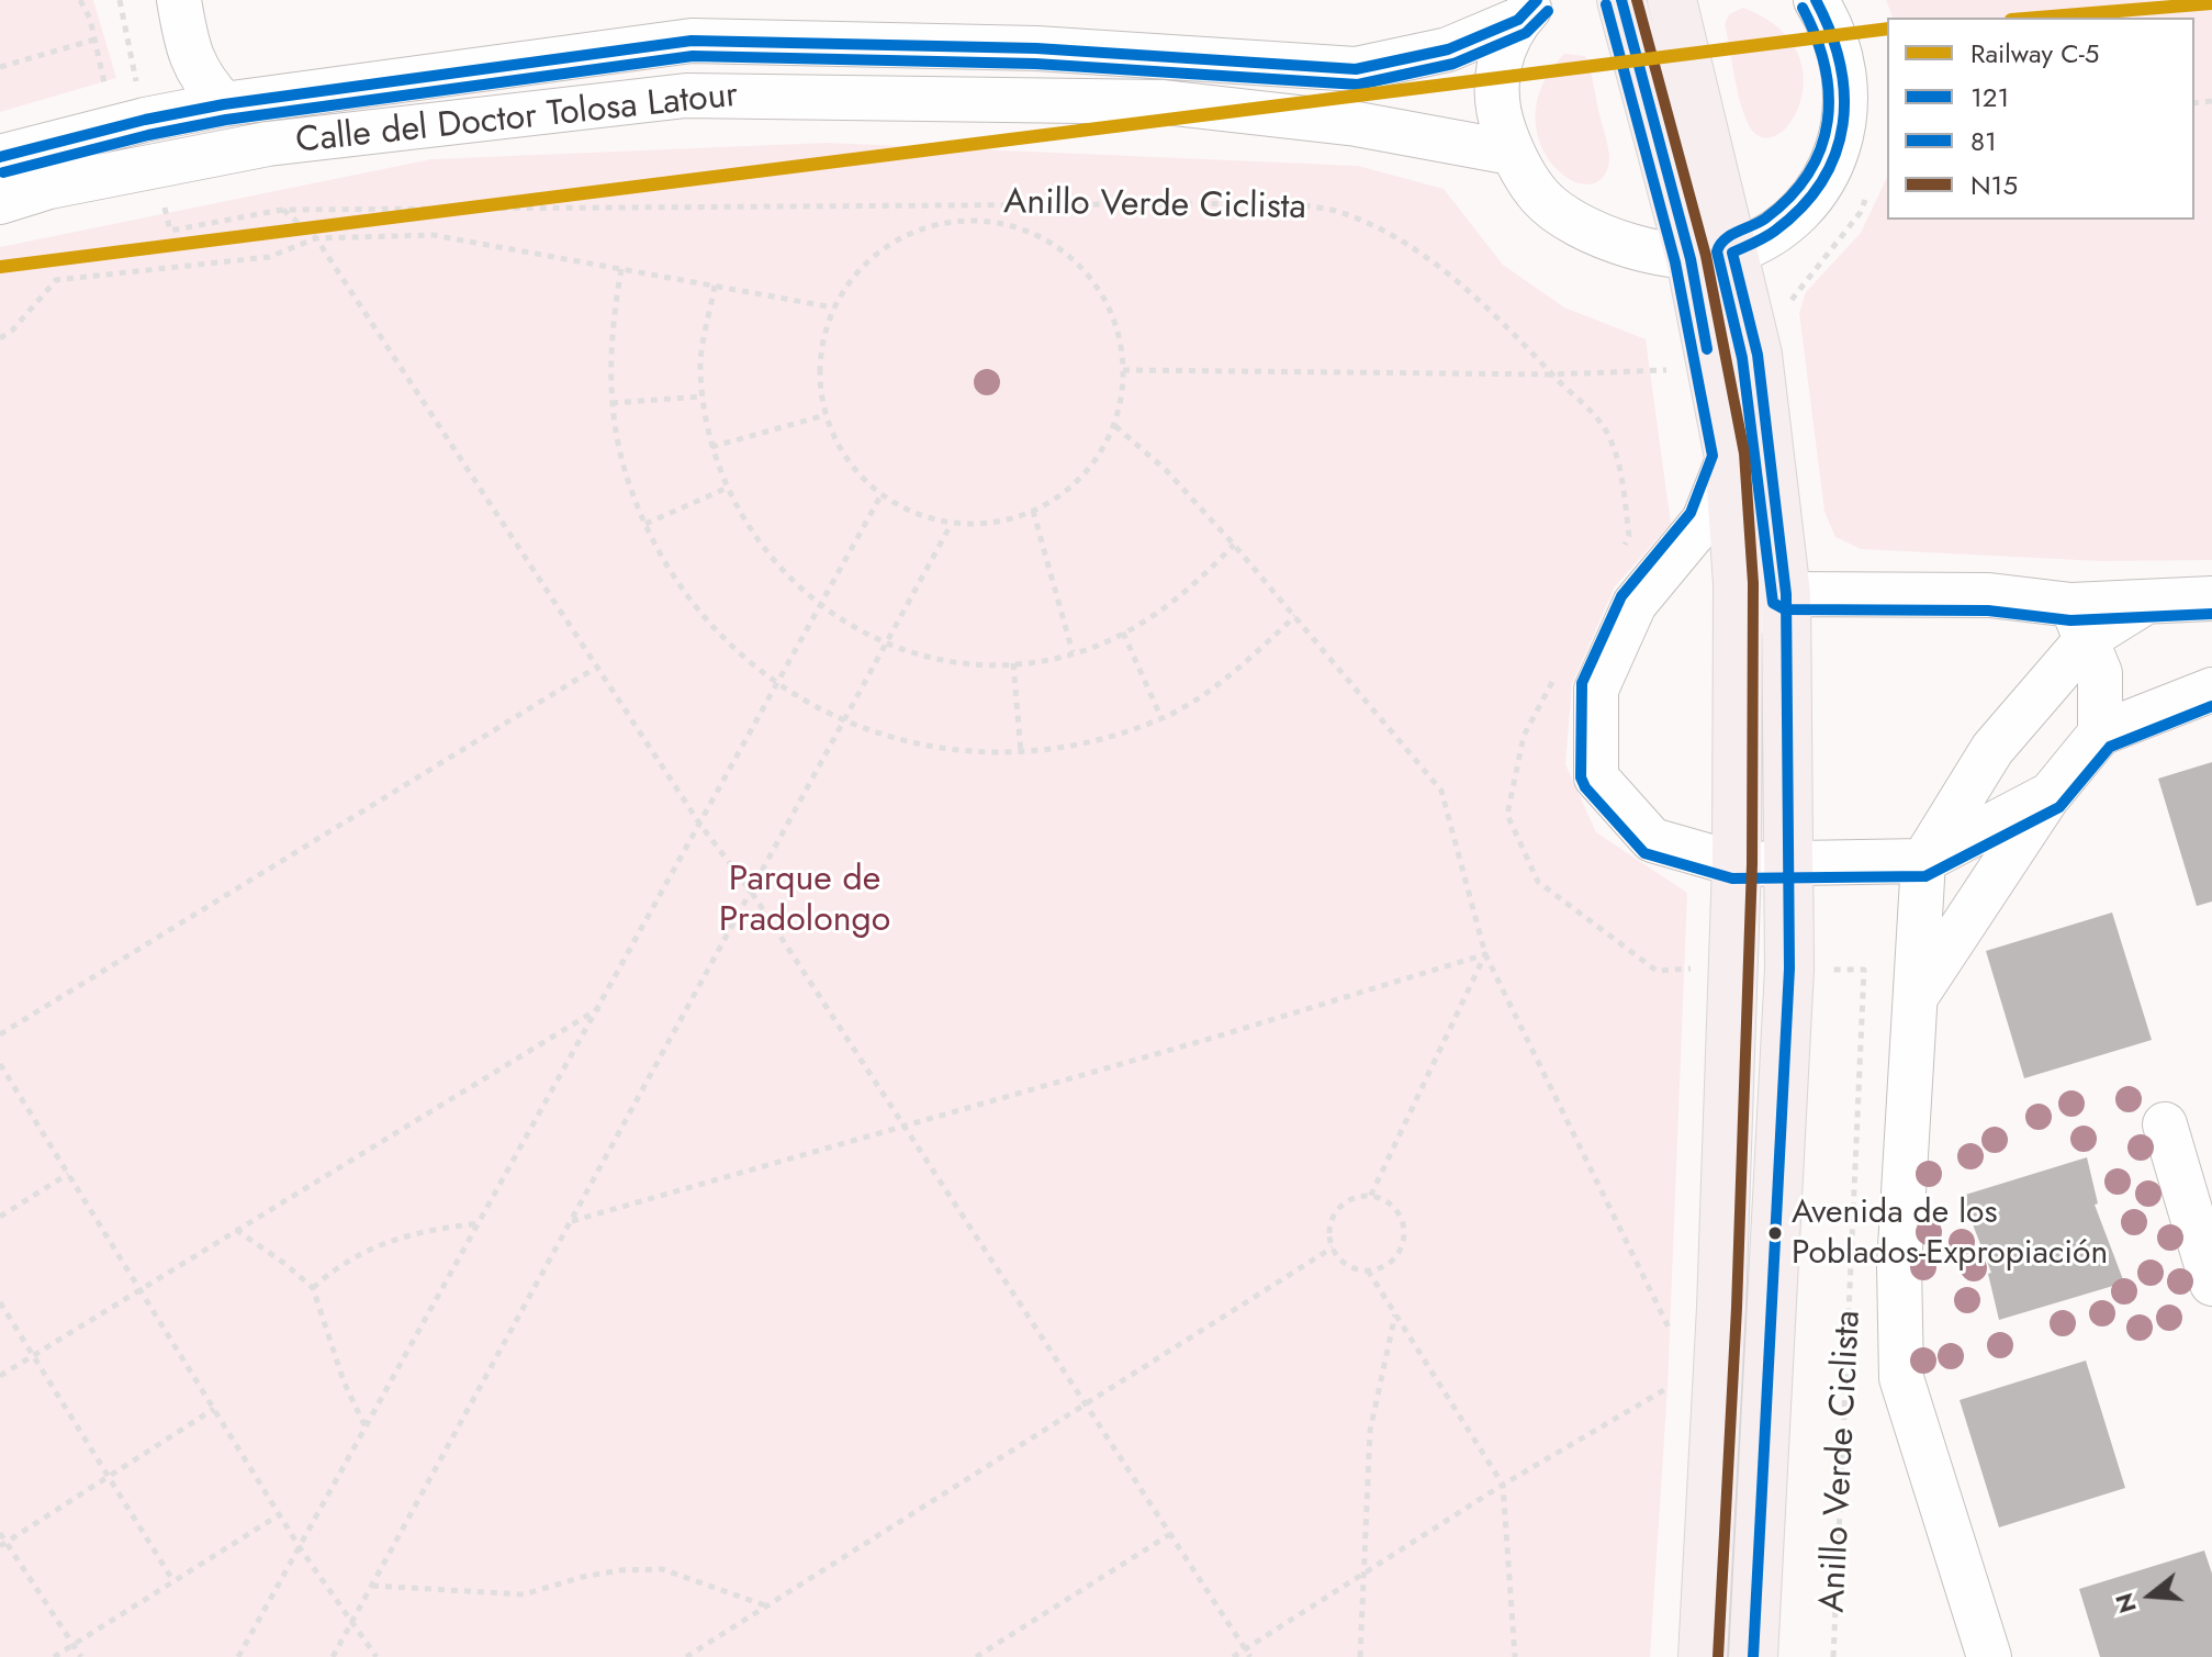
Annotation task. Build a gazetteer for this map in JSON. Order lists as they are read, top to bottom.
{
  "streets": {
    "street": ["Calle del Doctor Tolosa Latour"],
    "path": ["Anillo Verde Ciclista"]
  },
  "crossings": [
    ["Calle del Doctor Tolosa Latour", "Anillo Verde Ciclista"]
  ],
  "parks": ["Parque de Pradolongo"],
  "places": ["Avenida de los Poblados-Expropiación"],
  "lines": [
    "transit line 121",
    "transit line N15",
    "rail line C-5",
    "transit line 81"
  ],
  "legend": [
    "Railway C-5",
    "121",
    "81",
    "N15"
  ],
  "north": "left"
}
